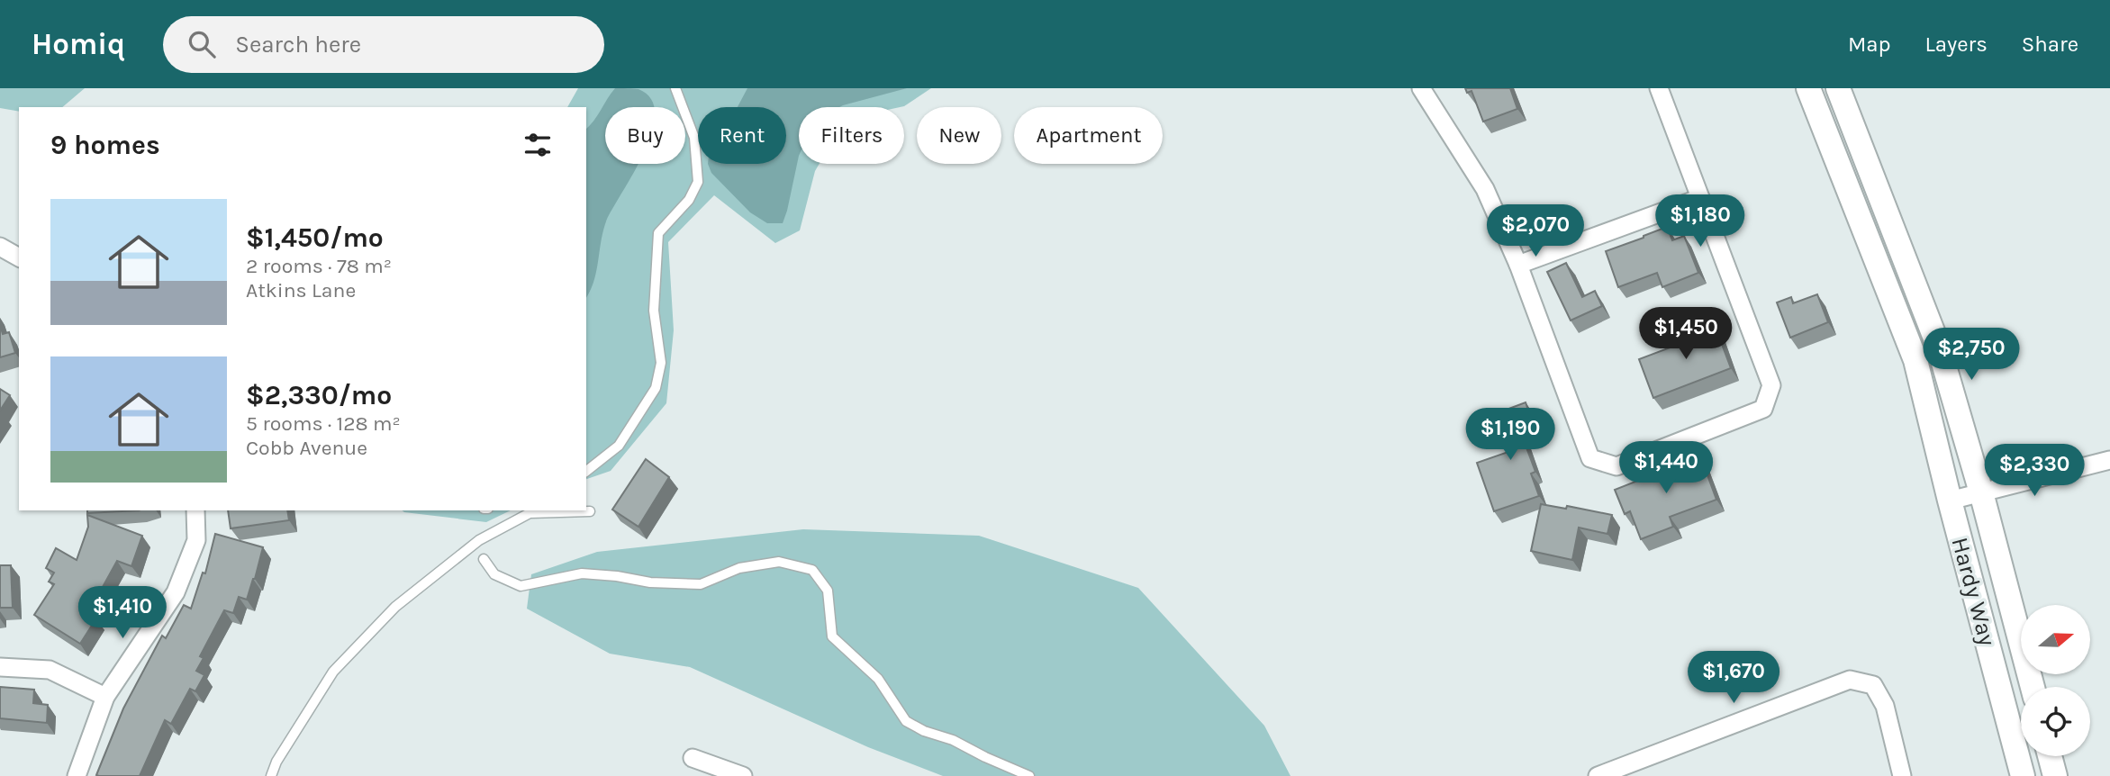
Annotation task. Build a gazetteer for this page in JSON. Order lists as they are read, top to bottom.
{
  "streets": {
    "main road": ["Hardy Way"]
  },
  "north": "right",
  "page": {
    "header": "Homiq",
    "search": "Search here",
    "nav": ["Map", "Layers", "Share"],
    "chip": [
      "Buy",
      "Rent",
      "Filters",
      "New",
      "Apartment"
    ],
    "heading": "9 homes",
    "list": [
      {
        "name": "$1,450/mo",
        "note": "2 rooms · 78 m² · Atkins Lane"
      },
      {
        "name": "$2,330/mo",
        "note": "5 rooms · 128 m² · Cobb Avenue"
      }
    ],
    "price": [
      "$1,180",
      "$2,070",
      "$1,450",
      "$2,750",
      "$1,190",
      "$1,440",
      "$2,330",
      "$1,410",
      "$1,670"
    ]
  }
}
